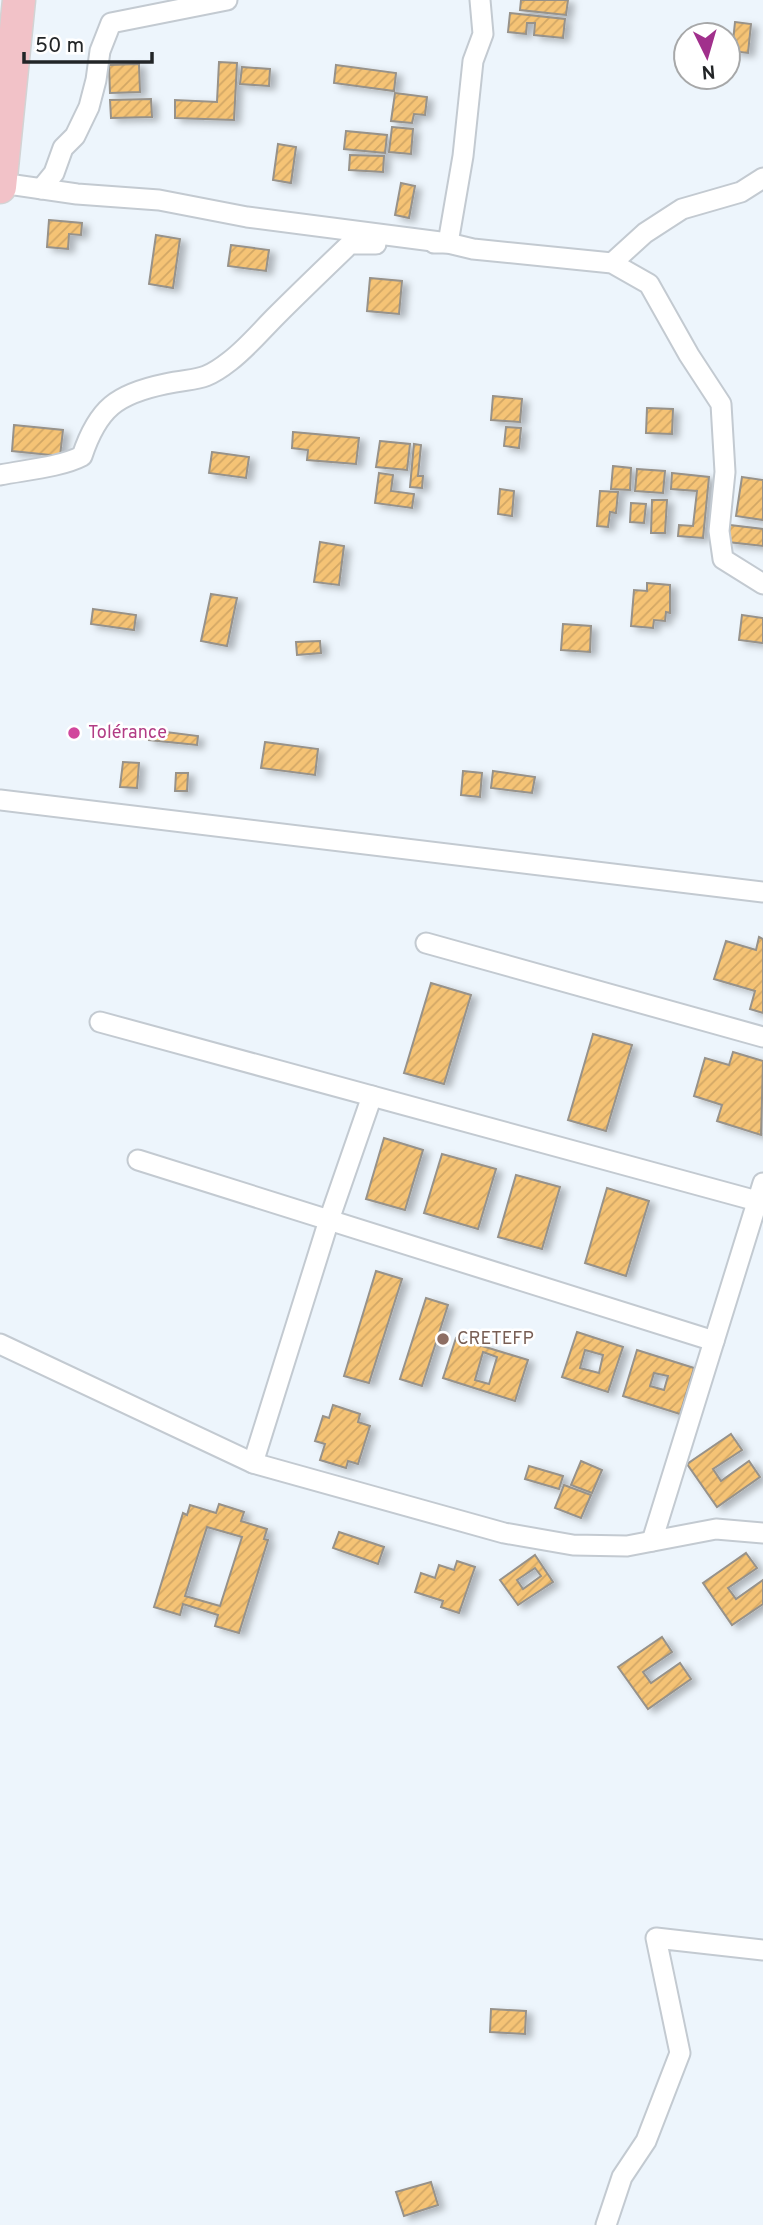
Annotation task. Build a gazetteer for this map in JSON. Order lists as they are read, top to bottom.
{
  "places": ["Tolérance", "CRETEFP"],
  "scale_bar": "50 m",
  "north": "bottom"
}
